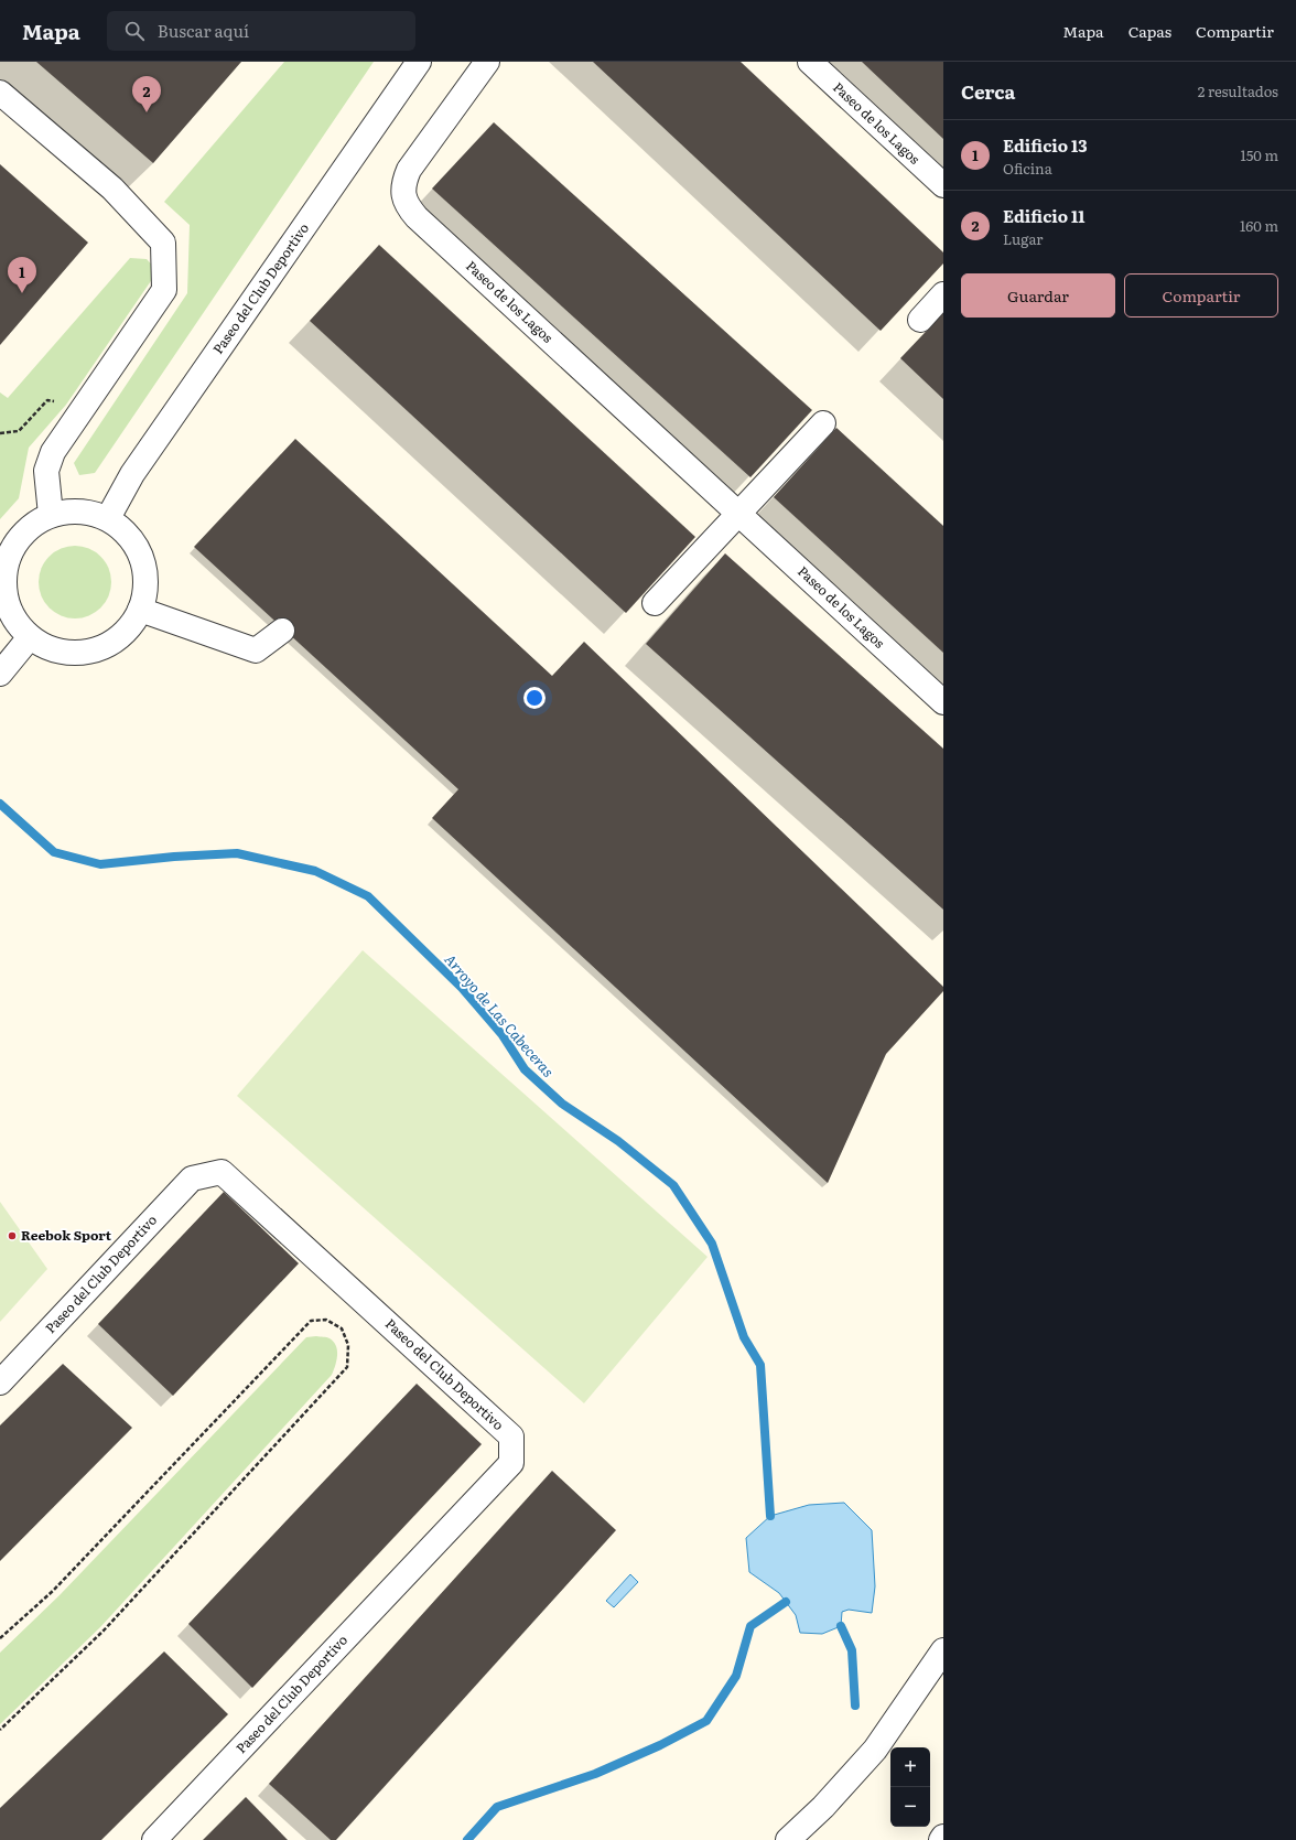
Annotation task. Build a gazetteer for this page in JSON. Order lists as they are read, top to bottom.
{
  "streets": {
    "street": ["Paseo de los Lagos", "Paseo del Club Deportivo"]
  },
  "water": ["Arroyo de Las Cabeceras"],
  "places": ["Reebok Sport"],
  "page": {
    "header": "Mapa",
    "search": "Buscar aquí",
    "nav": ["Mapa", "Capas", "Compartir"],
    "heading": ["Cerca", "2 resultados"],
    "pins": ["2", "1"],
    "list": [
      {
        "mark": "1",
        "name": "Edificio 13",
        "note": "Oficina",
        "value": "150 m"
      },
      {
        "mark": "2",
        "name": "Edificio 11",
        "note": "Lugar",
        "value": "160 m"
      }
    ],
    "buttons": ["Guardar", "Compartir"],
    "map_buttons": ["+", "−"]
  }
}
